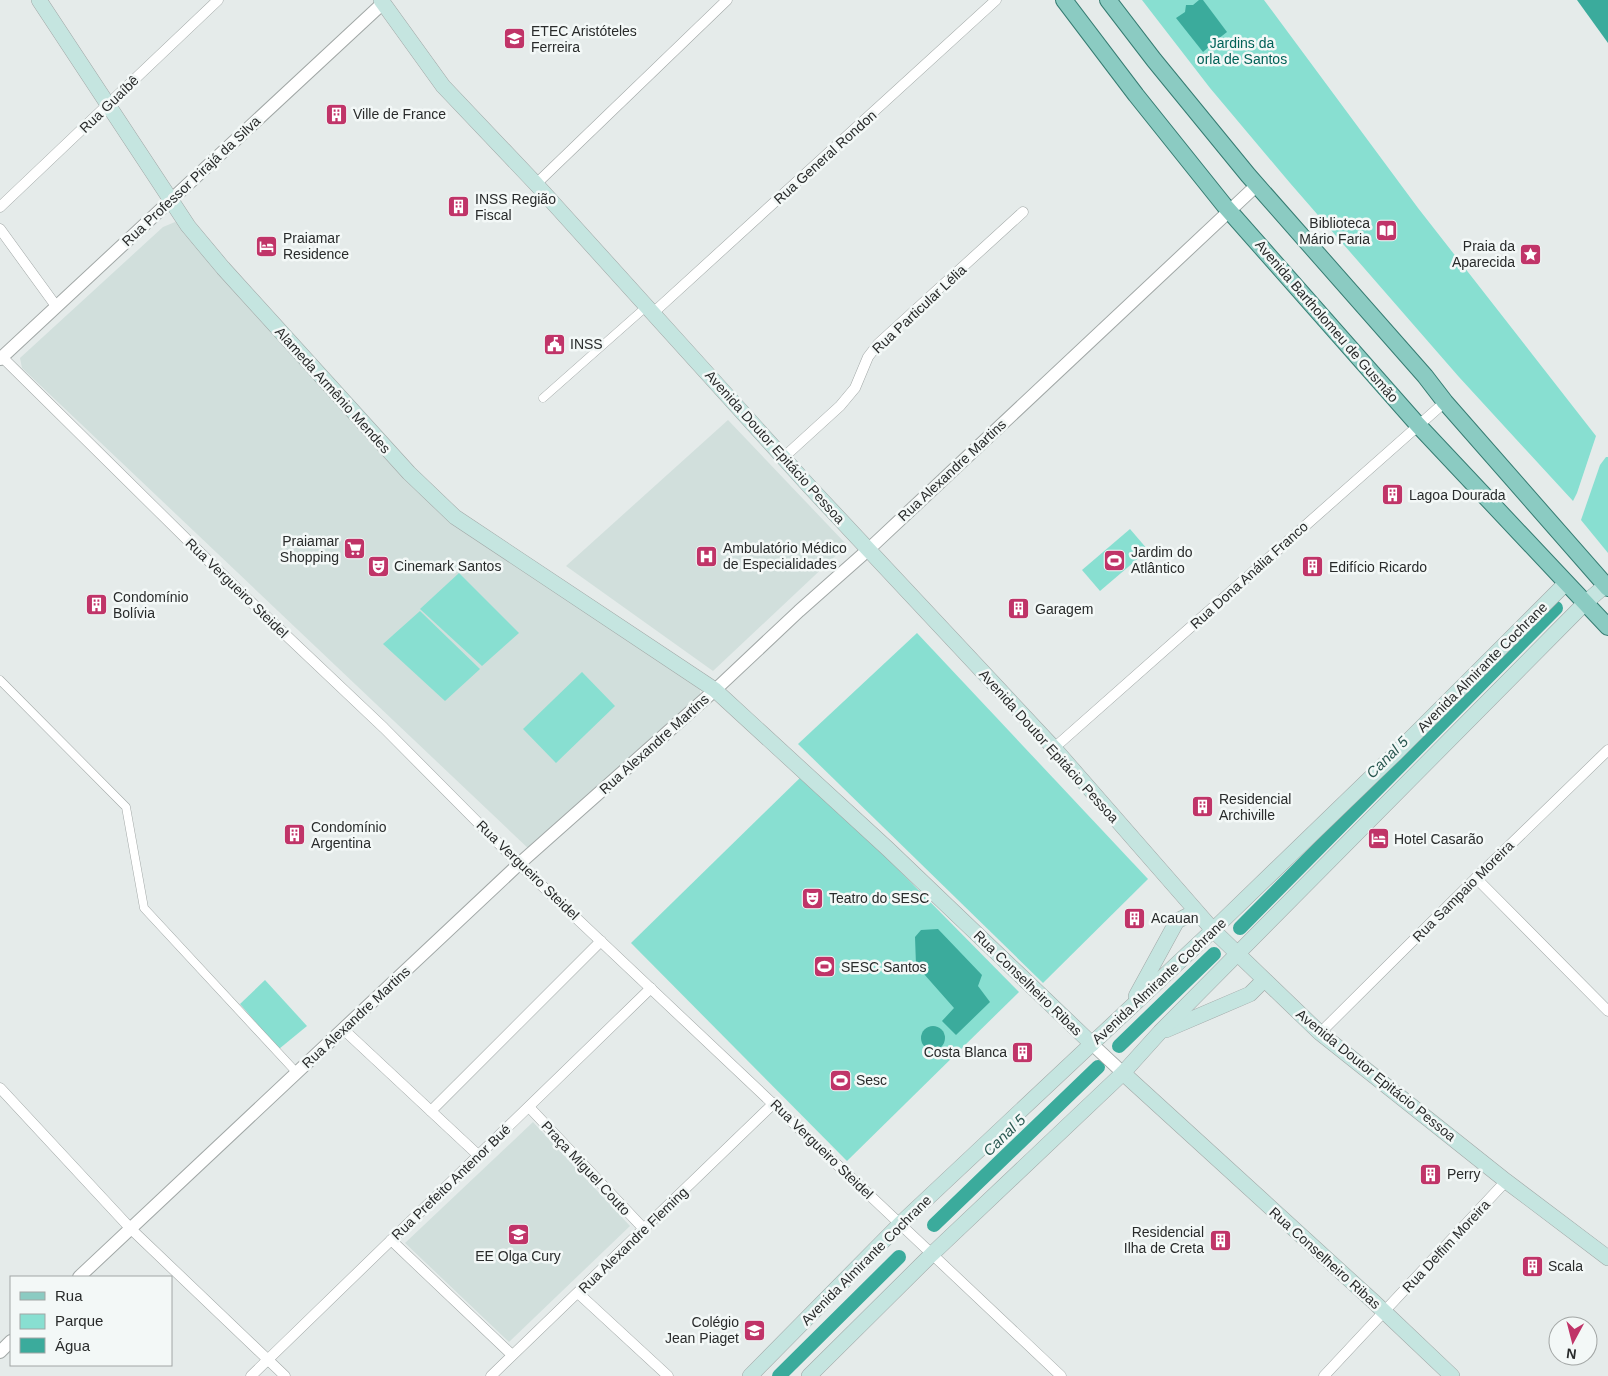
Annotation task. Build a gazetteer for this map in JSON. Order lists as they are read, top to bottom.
{
  "streets": {
    "main road": [
      "Avenida Bartholomeu de Gusmão",
      "Alameda Armênio Mendes",
      "Avenida Doutor Epitácio Pessoa",
      "Avenida Almirante Cochrane",
      "Rua Conselheiro Ribas"
    ],
    "street": [
      "Rua Guaíbê",
      "Rua General Rondon",
      "Rua Professor Pirajá da Silva",
      "Rua Particular Lélia",
      "Rua Alexandre Martins",
      "Rua Dona Anália Franco",
      "Rua Vergueiro Steidel",
      "Rua Sampaio Moreira",
      "Praça Miguel Couto",
      "Rua Prefeito Antenor Bué",
      "Rua Alexandre Fleming",
      "Rua Delfim Moreira"
    ]
  },
  "crossings": [
    ["Rua Guaíbê", "Alameda Armênio Mendes"],
    ["Rua General Rondon", "Avenida Doutor Epitácio Pessoa"],
    ["Rua Professor Pirajá da Silva", "Alameda Armênio Mendes"],
    ["Rua Professor Pirajá da Silva", "Avenida Doutor Epitácio Pessoa"],
    ["Rua Professor Pirajá da Silva", "Rua Vergueiro Steidel"],
    ["Rua Particular Lélia", "Avenida Doutor Epitácio Pessoa"],
    ["Avenida Bartholomeu de Gusmão", "Rua Alexandre Martins"],
    ["Avenida Bartholomeu de Gusmão", "Rua Dona Anália Franco"],
    ["Avenida Bartholomeu de Gusmão", "Avenida Almirante Cochrane"],
    ["Alameda Armênio Mendes", "Rua Alexandre Martins"],
    ["Alameda Armênio Mendes", "Rua Conselheiro Ribas"],
    ["Avenida Doutor Epitácio Pessoa", "Rua Alexandre Martins"],
    ["Avenida Doutor Epitácio Pessoa", "Rua Dona Anália Franco"],
    ["Avenida Doutor Epitácio Pessoa", "Avenida Almirante Cochrane"],
    ["Avenida Doutor Epitácio Pessoa", "Rua Sampaio Moreira"],
    ["Avenida Doutor Epitácio Pessoa", "Rua Delfim Moreira"],
    ["Rua Alexandre Martins", "Rua Vergueiro Steidel"],
    ["Rua Alexandre Martins", "Rua Conselheiro Ribas"],
    ["Rua Vergueiro Steidel", "Avenida Almirante Cochrane"],
    ["Rua Vergueiro Steidel", "Rua Prefeito Antenor Bué"],
    ["Rua Vergueiro Steidel", "Rua Alexandre Fleming"],
    ["Avenida Almirante Cochrane", "Rua Conselheiro Ribas"],
    ["Rua Conselheiro Ribas", "Rua Delfim Moreira"],
    ["Praça Miguel Couto", "Rua Prefeito Antenor Bué"],
    ["Praça Miguel Couto", "Rua Alexandre Fleming"]
  ],
  "water": ["Canal 5"],
  "parks": ["Jardins da orla de Santos"],
  "places": {
    "school or university": ["ETEC Aristóteles Ferreira", "EE Olga Cury", "Colégio Jean Piaget"],
    "building": [
      "Ville de France",
      "INSS Região Fiscal",
      "Lagoa Dourada",
      "Edifício Ricardo",
      "Condomínio Bolívia",
      "Garagem",
      "Residencial Archiville",
      "Condomínio Argentina",
      "Acauan",
      "Costa Blanca",
      "Perry",
      "Residencial Ilha de Creta",
      "Scala"
    ],
    "library": ["Biblioteca Mário Faria"],
    "hotel": ["Praiamar Residence", "Hotel Casarão"],
    "place": ["Praia da Aparecida"],
    "public building": ["INSS"],
    "supermarket": ["Praiamar Shopping"],
    "hospital": ["Ambulatório Médico de Especialidades"],
    "sports": ["Jardim do Atlântico", "SESC Santos", "Sesc"],
    "theatre": ["Cinemark Santos", "Teatro do SESC"]
  },
  "legend": ["Rua", "Parque", "Água"],
  "north": "bottom"
}
